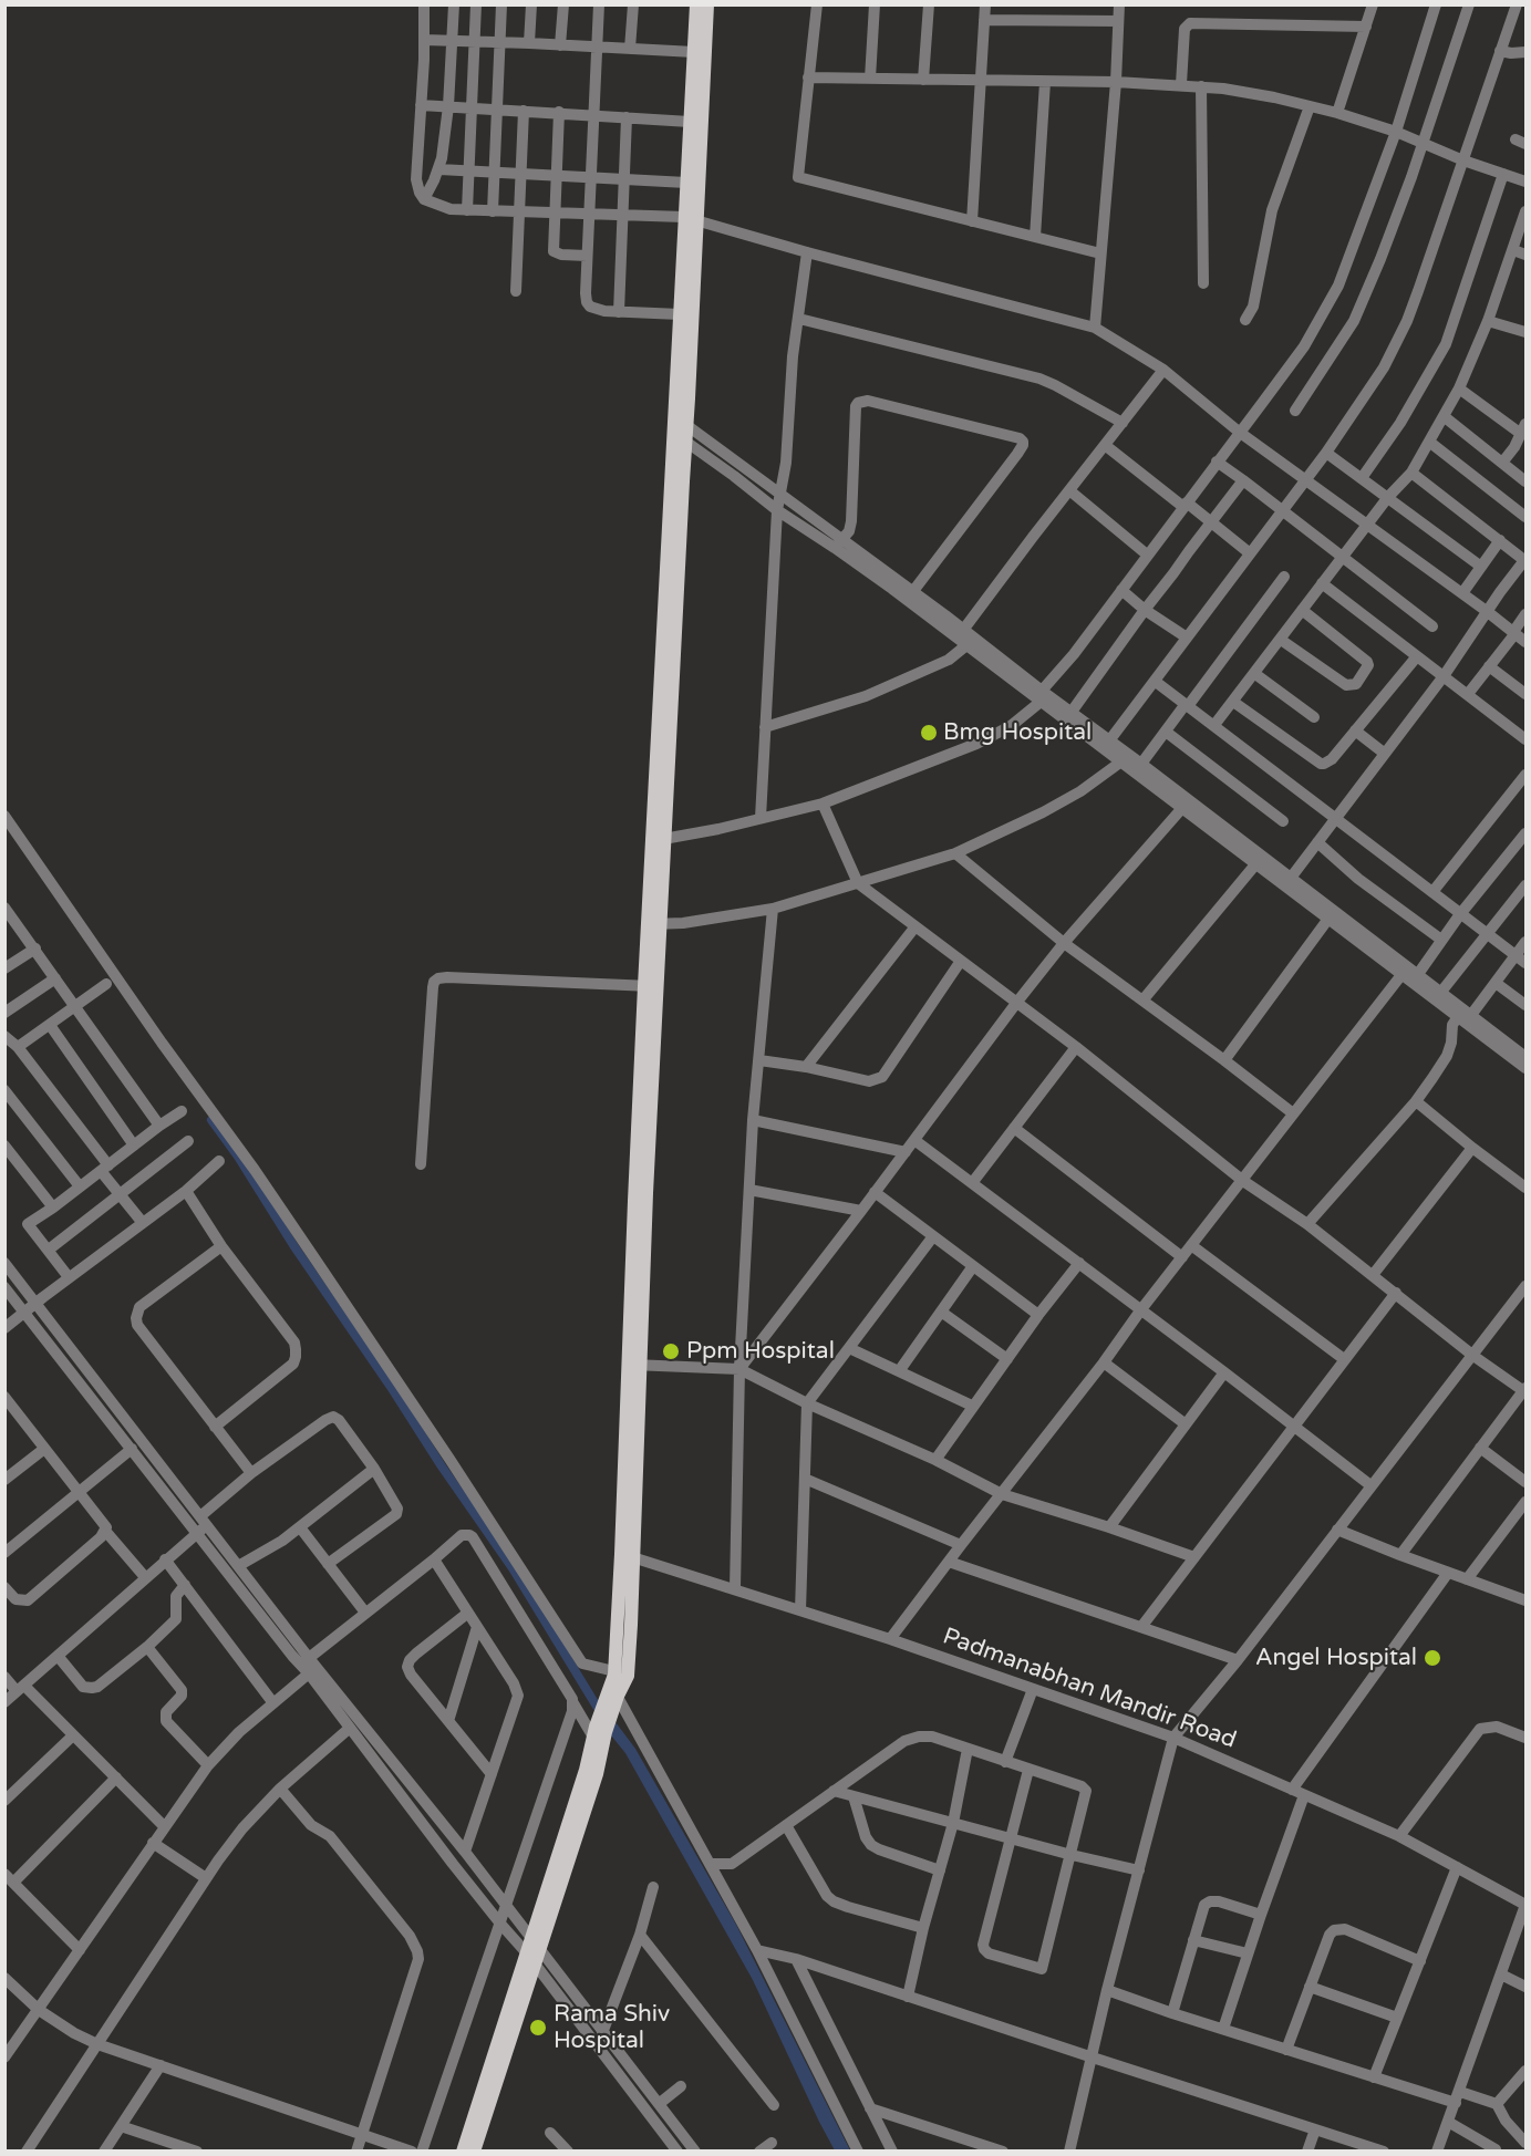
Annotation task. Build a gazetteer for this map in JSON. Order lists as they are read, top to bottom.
{
  "streets": {
    "street": ["Padmanabhan Mandir Road"]
  },
  "places": [
    "Bmg Hospital",
    "Ppm Hospital",
    "Angel Hospital",
    "Rama Shiv Hospital"
  ]
}
